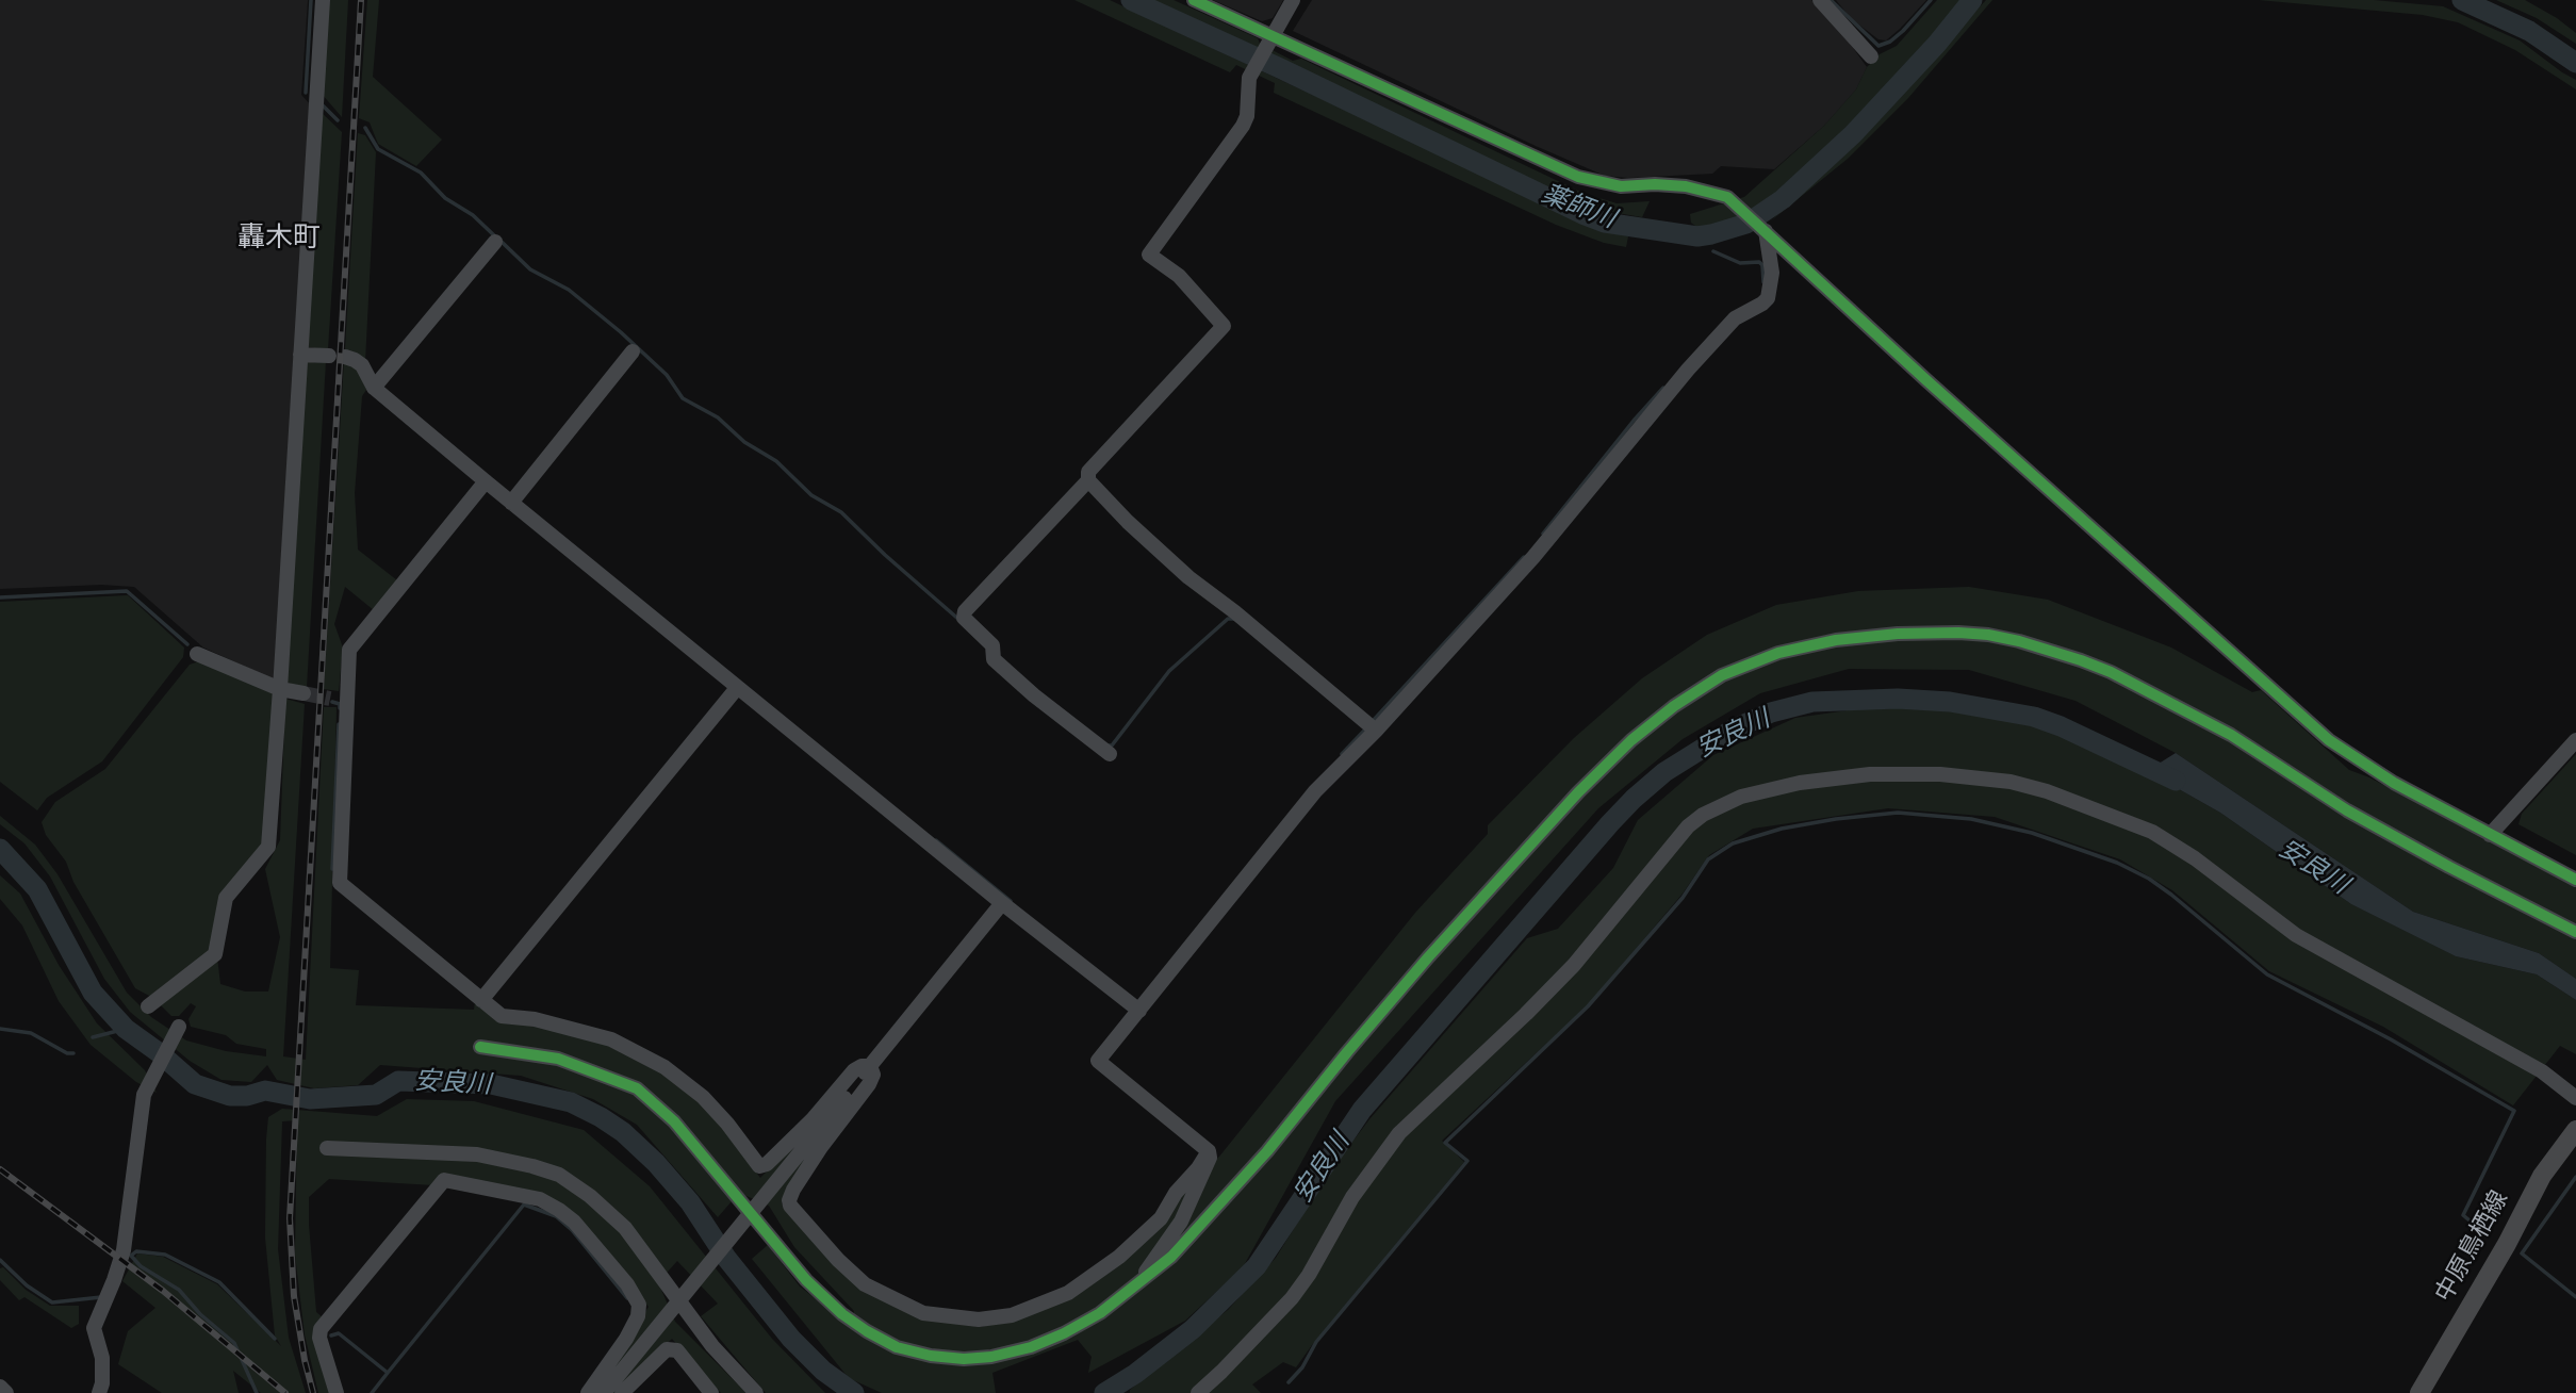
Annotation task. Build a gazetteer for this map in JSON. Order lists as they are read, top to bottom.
{
  "streets": {
    "main road": ["中原鳥栖線"]
  },
  "districts": ["轟木町"],
  "water": ["薬師川", "安良川"]
}
